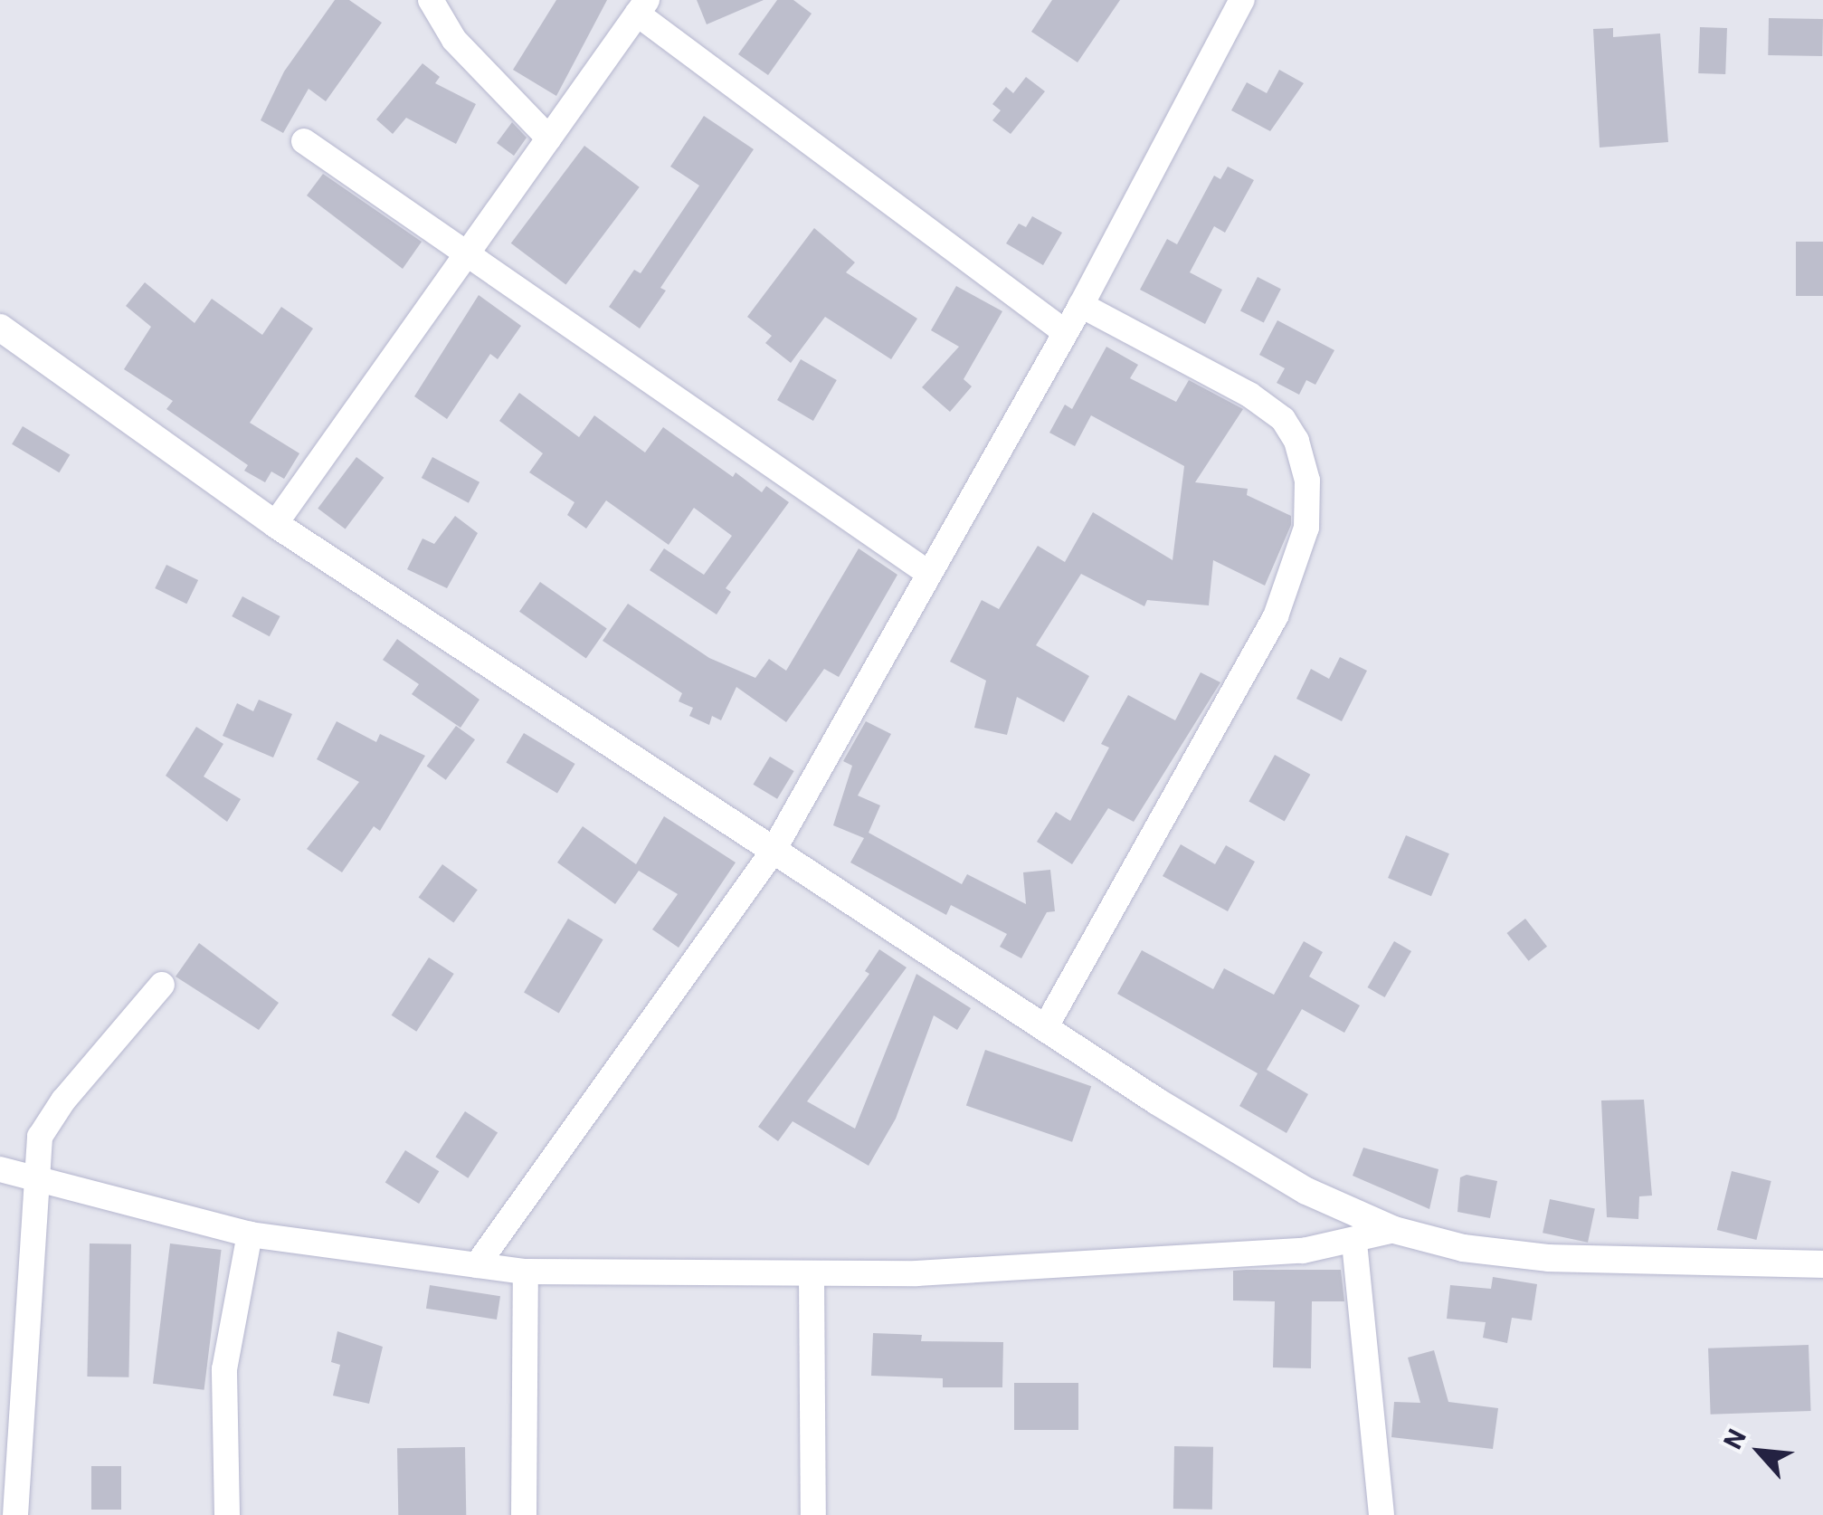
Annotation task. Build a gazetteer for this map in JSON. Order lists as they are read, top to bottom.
{
  "north": "top left"
}
